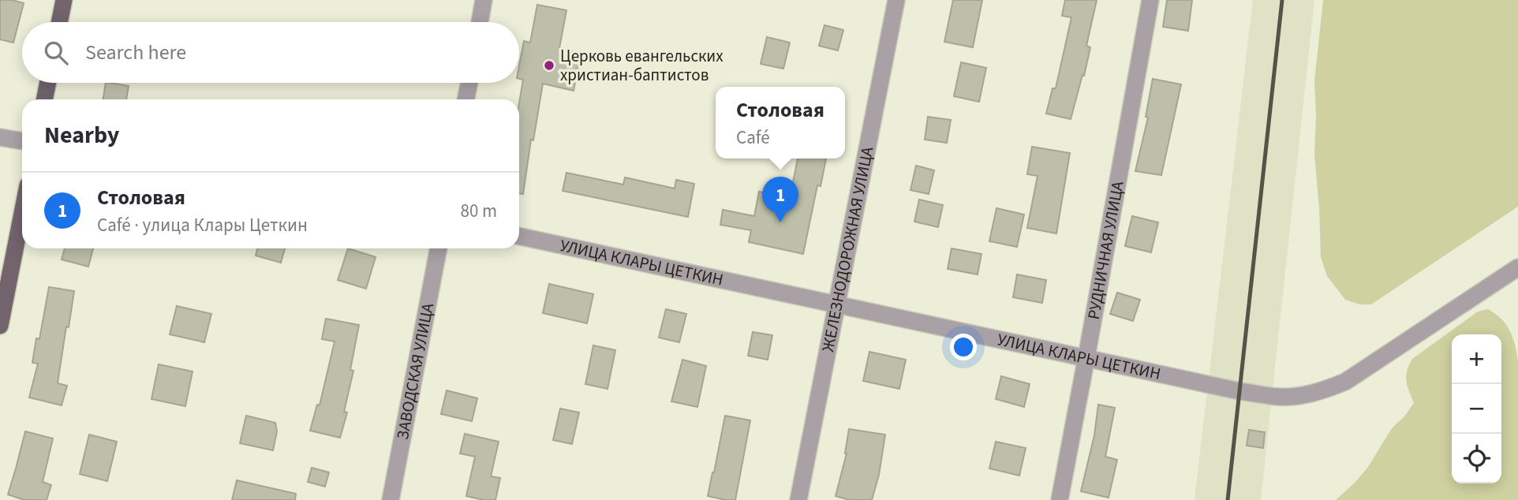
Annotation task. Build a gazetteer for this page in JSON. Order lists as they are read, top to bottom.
{
  "streets": {
    "street": [
      "ЖЕЛЕЗНОДОРОЖНАЯ УЛИЦА",
      "РУДНИЧНАЯ УЛИЦА",
      "УЛИЦА КЛАРЫ ЦЕТКИН",
      "ЗАВОДСКАЯ УЛИЦА"
    ]
  },
  "crossings": [
    ["ЖЕЛЕЗНОДОРОЖНАЯ УЛИЦА", "УЛИЦА КЛАРЫ ЦЕТКИН"],
    ["РУДНИЧНАЯ УЛИЦА", "УЛИЦА КЛАРЫ ЦЕТКИН"]
  ],
  "places": ["Церковь евангельских христиан-баптистов"],
  "page": {
    "search": "Search here",
    "popup": ["Столовая", "Café"],
    "heading": "Nearby",
    "list": [
      {
        "mark": "1",
        "name": "Столовая",
        "note": "Café · улица Клары Цеткин",
        "value": "80 m"
      }
    ],
    "pins": "1",
    "map_buttons": ["+", "−"]
  }
}
